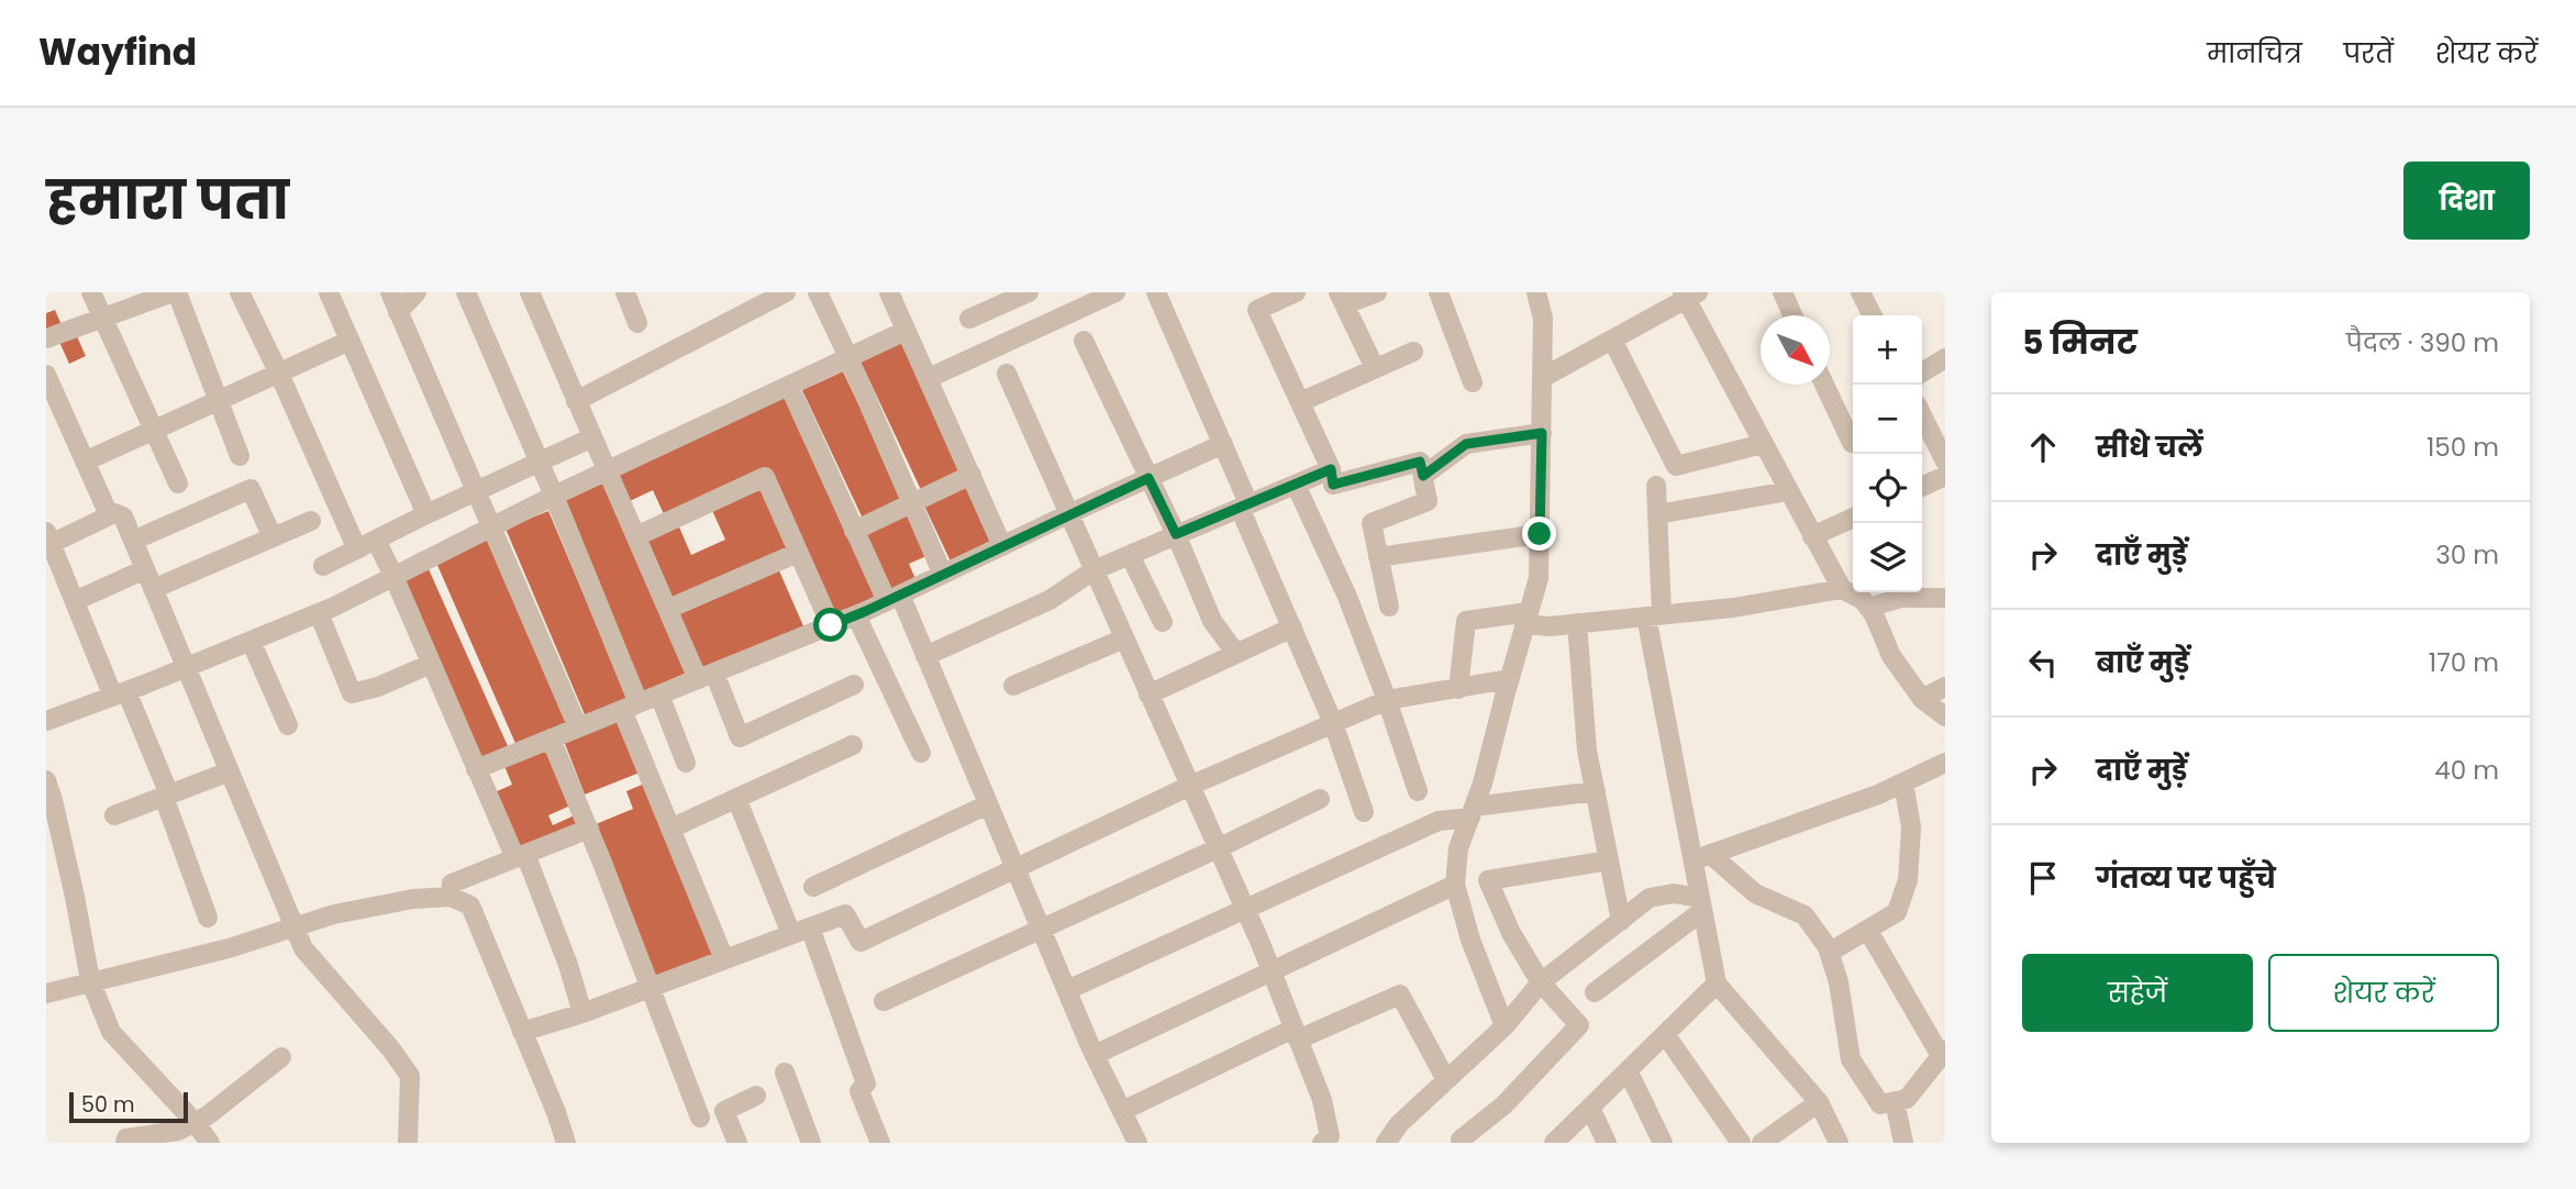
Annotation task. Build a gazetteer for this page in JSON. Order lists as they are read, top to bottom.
{
  "scale_bar": "50 m",
  "north": "bottom right",
  "page": {
    "header": "Wayfind",
    "nav": ["मानचित्र", "परतें", "शेयर करें"],
    "title": "हमारा पता",
    "buttons": [
      "दिशा",
      ["सहेजें", "शेयर करें"]
    ],
    "heading": ["5 मिनट", "पैदल · 390 m"],
    "map_buttons": ["+", "−"],
    "list": [
      ["सीधे चलें", "150 m"],
      ["दाएँ मुड़ें", "30 m"],
      ["बाएँ मुड़ें", "170 m"],
      ["दाएँ मुड़ें", "40 m"],
      "गंतव्य पर पहुँचे"
    ],
    "scale": "50 m"
  }
}
